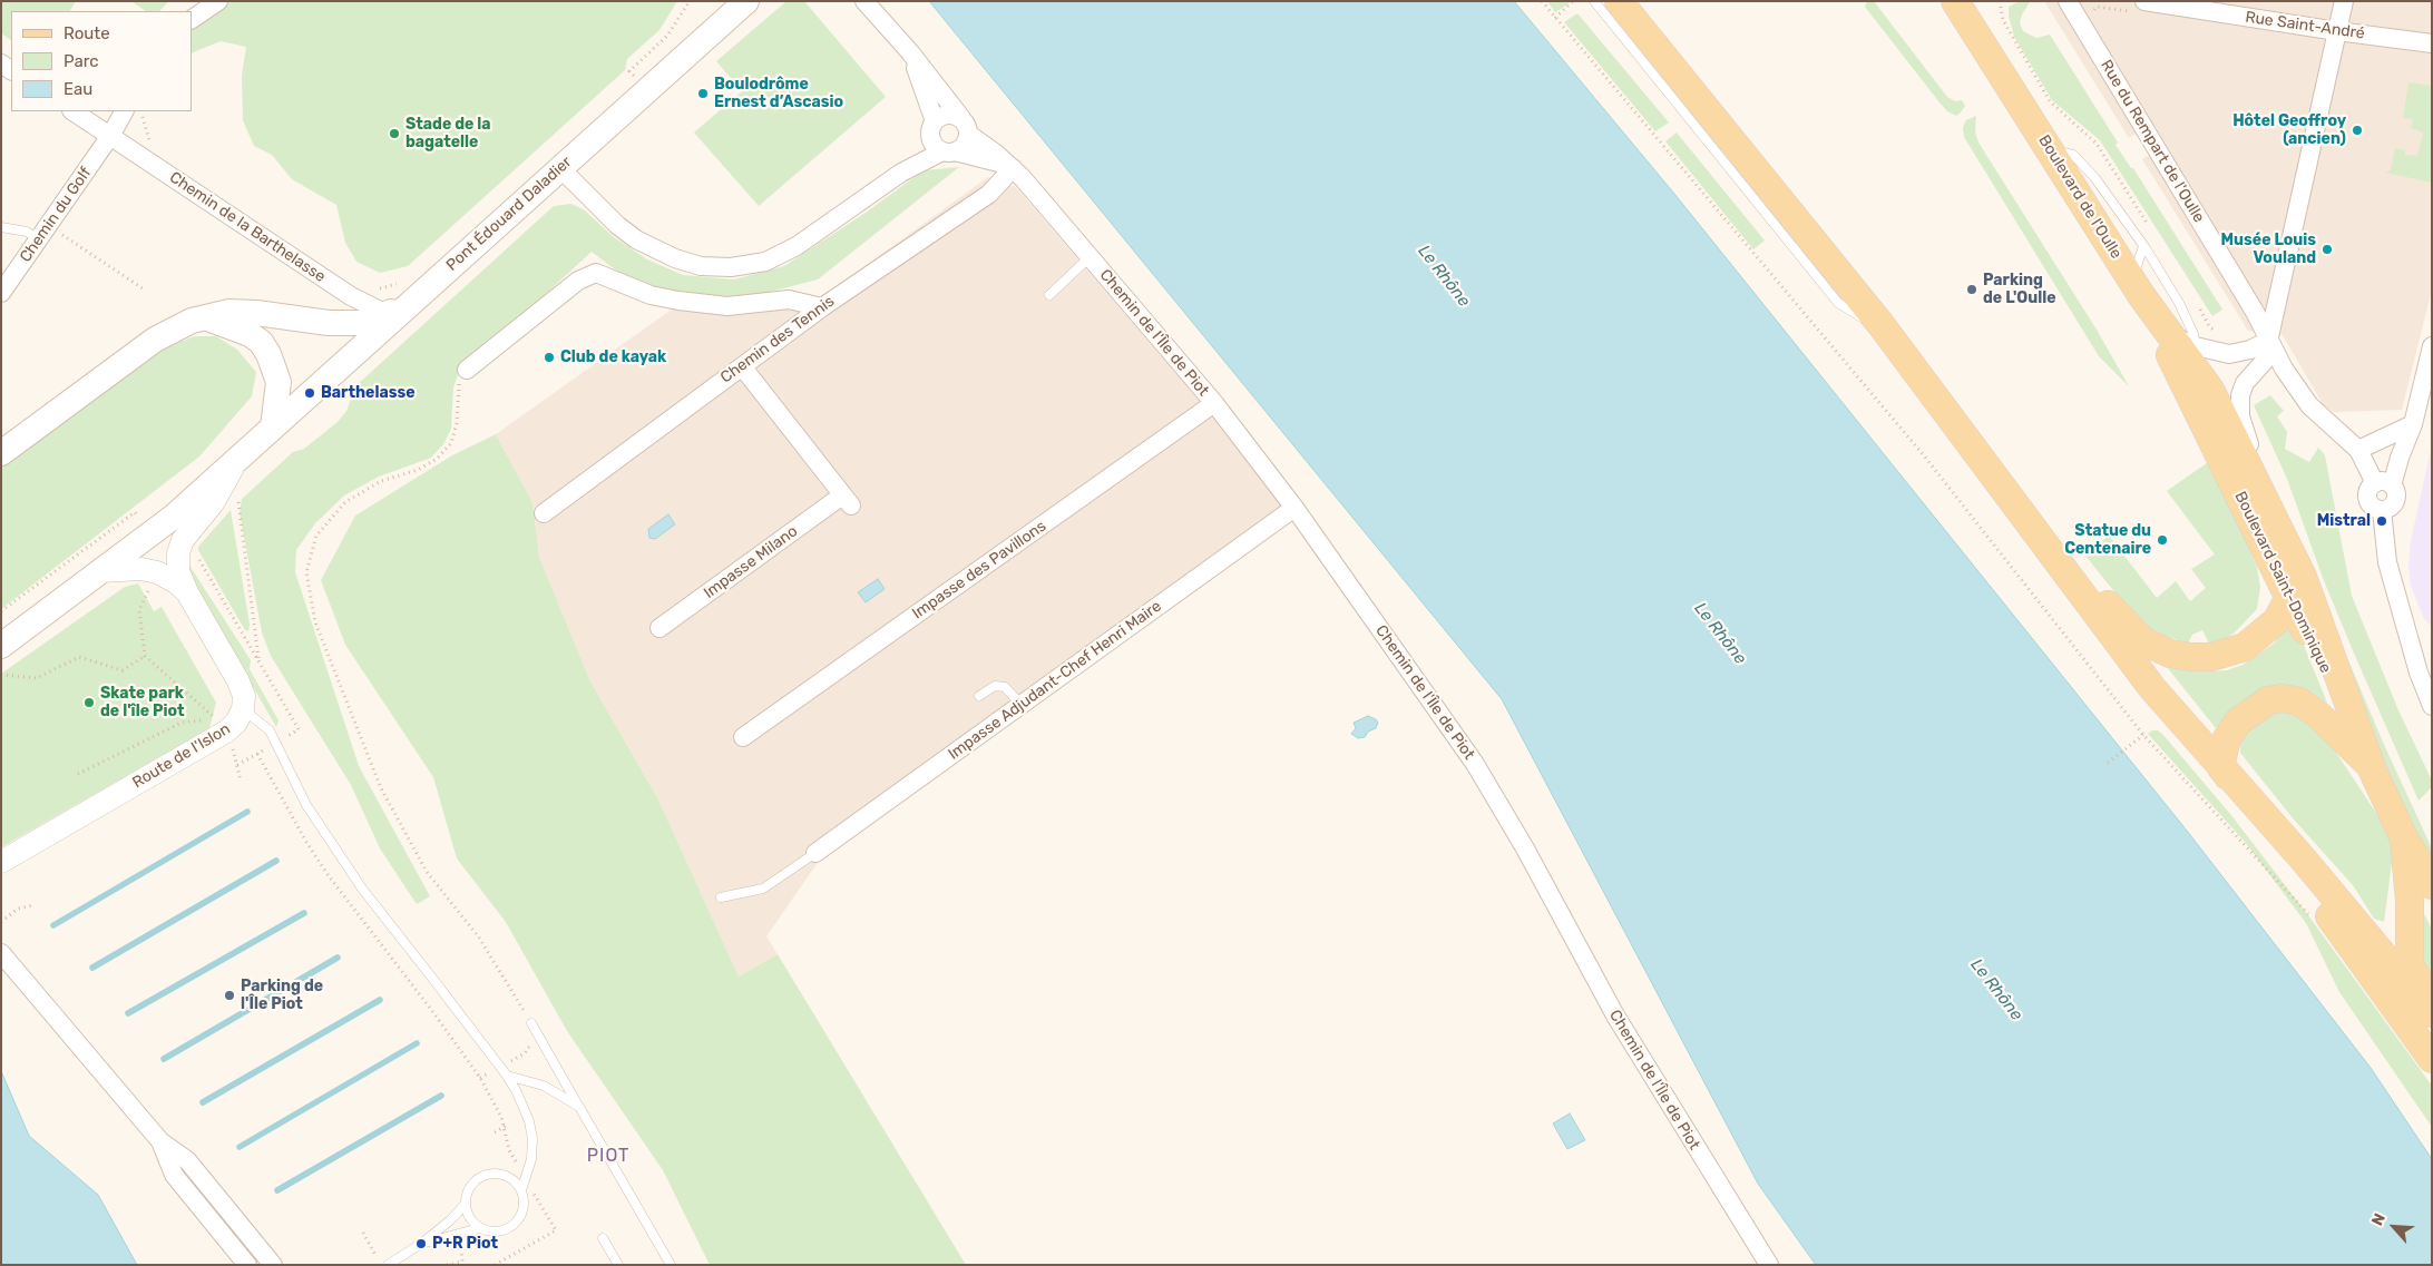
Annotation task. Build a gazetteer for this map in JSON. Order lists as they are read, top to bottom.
{
  "streets": {
    "main road": ["Boulevard de l'Oulle", "Pont Édouard Daladier", "Boulevard Saint-Dominique"],
    "street": [
      "Rue Saint-André",
      "Rue du Rempart de l'Oulle",
      "Chemin du Golf",
      "Chemin de la Barthelasse",
      "Chemin de l'Île de Piot",
      "Chemin des Tennis",
      "Impasse Milano",
      "Impasse des Pavillons",
      "Impasse Adjudant-Chef Henri Maire",
      "Route de l'Islon"
    ]
  },
  "crossings": [
    ["Rue du Rempart de l'Oulle", "Boulevard Saint-Dominique"],
    ["Boulevard de l'Oulle", "Boulevard Saint-Dominique"],
    ["Pont Édouard Daladier", "Chemin de la Barthelasse"],
    ["Pont Édouard Daladier", "Route de l'Islon"],
    ["Chemin du Golf", "Chemin de la Barthelasse"],
    ["Chemin de l'Île de Piot", "Chemin des Tennis"],
    ["Chemin de l'Île de Piot", "Impasse des Pavillons"],
    ["Chemin de l'Île de Piot", "Impasse Adjudant-Chef Henri Maire"],
    ["Chemin des Tennis", "Impasse Milano"]
  ],
  "districts": ["PIOT"],
  "water": ["Le Rhône"],
  "places": [
    "Boulodrôme Ernest d’Ascasio",
    "Hôtel Geoffroy (ancien)",
    "Stade de la bagatelle",
    "Musée Louis Vouland",
    "Parking de L'Oulle",
    "Club de kayak",
    "Barthelasse",
    "Mistral",
    "Statue du Centenaire",
    "Skate park de l'île Piot",
    "Parking de l'Île Piot",
    "P+R Piot"
  ],
  "legend": ["Route", "Parc", "Eau"],
  "north": "top left"
}
